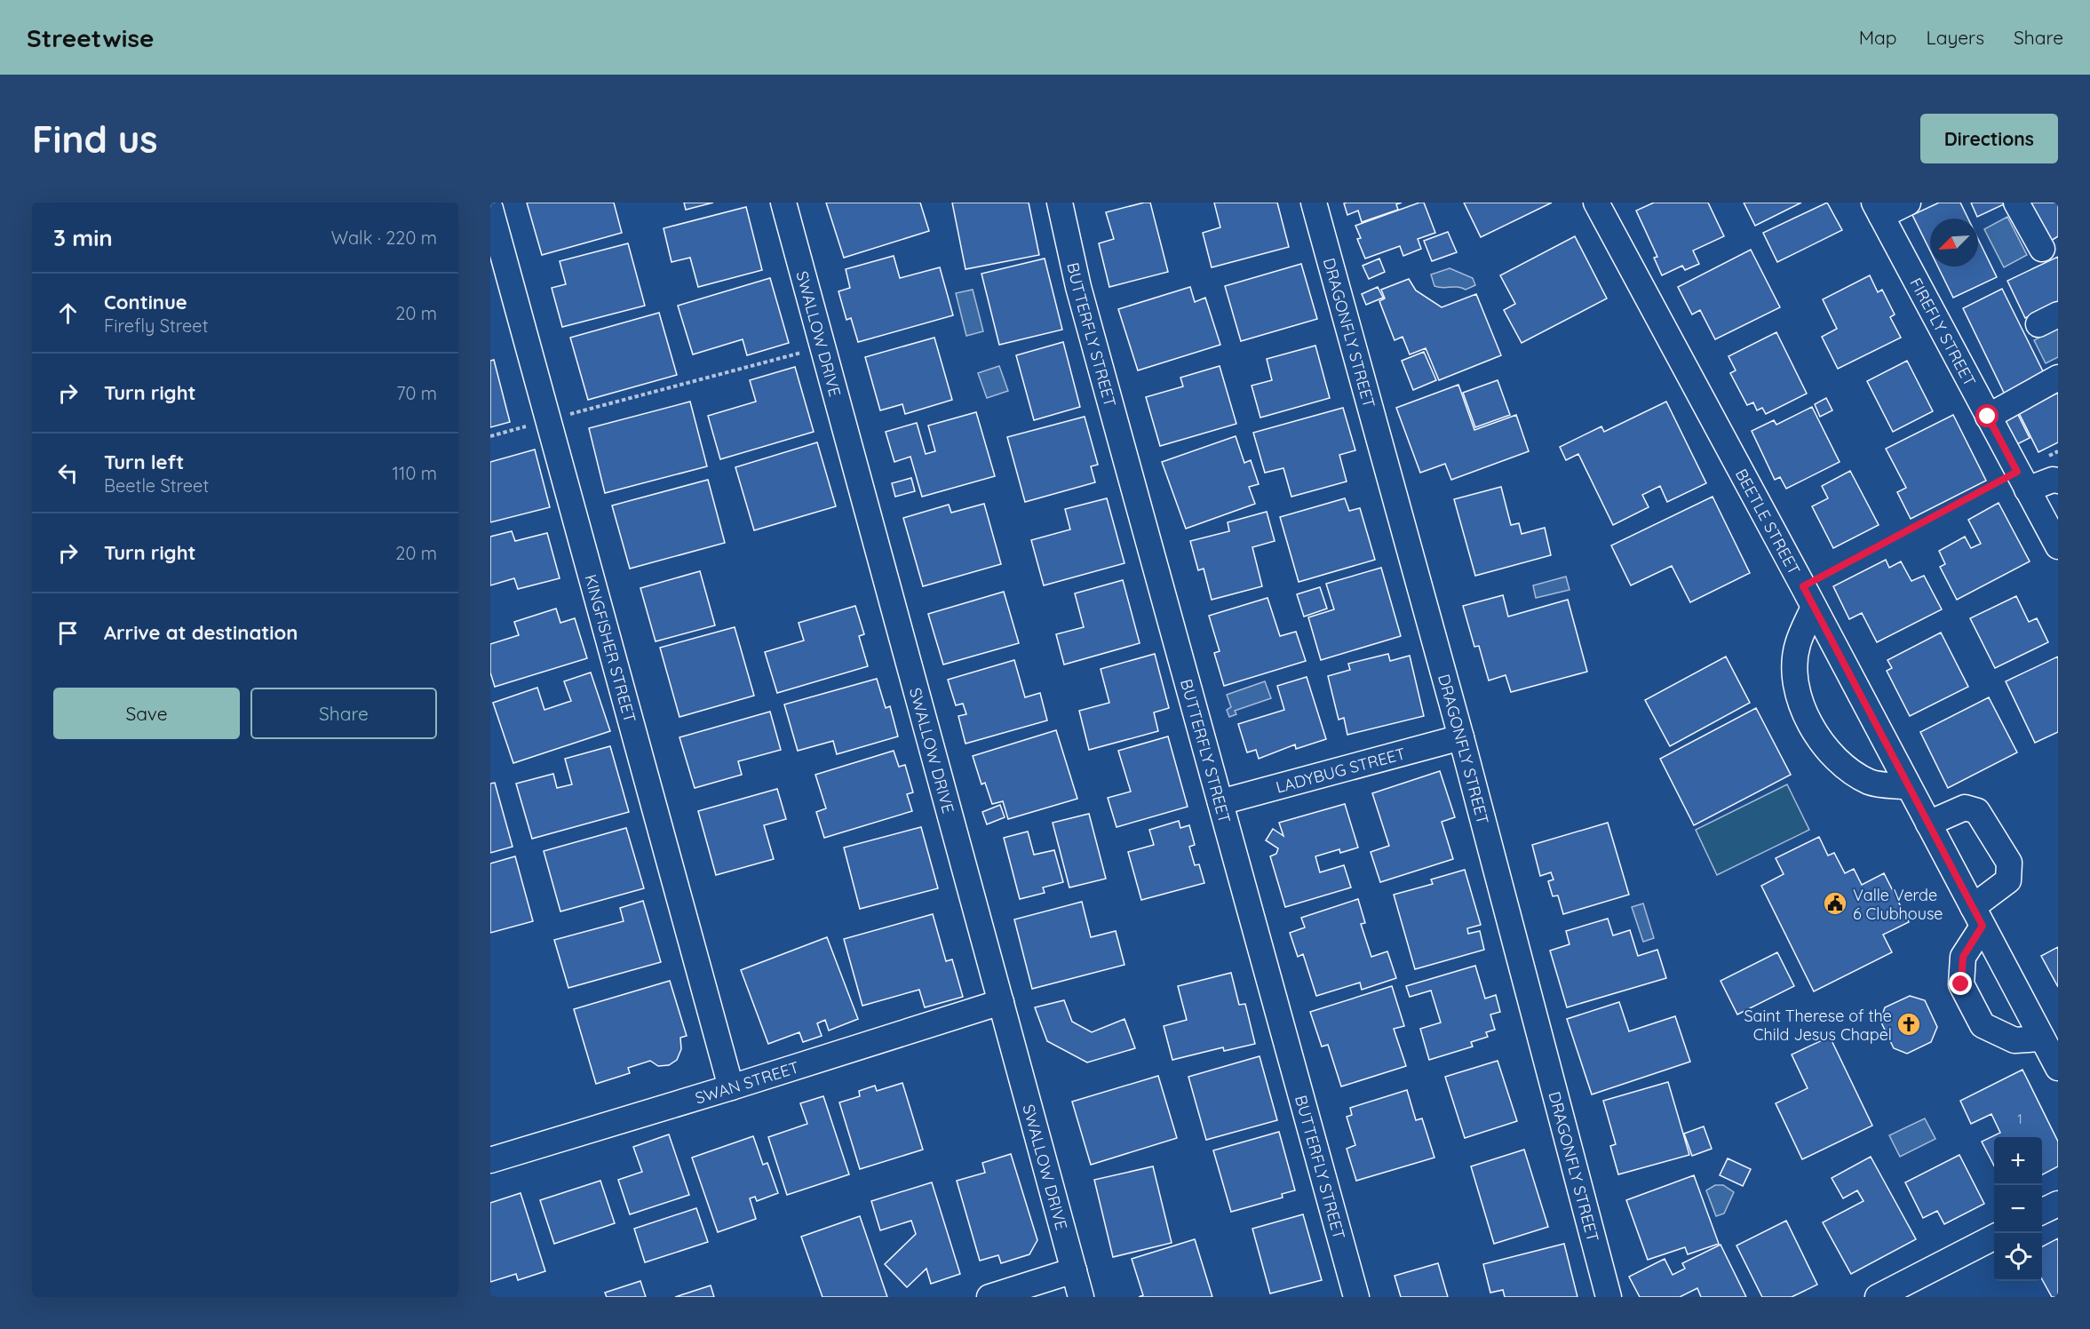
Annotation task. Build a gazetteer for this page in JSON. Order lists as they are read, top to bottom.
{
  "streets": {
    "street": [
      "FIREFLY STREET",
      "SWALLOW DRIVE",
      "DRAGONFLY STREET",
      "BUTTERFLY STREET",
      "BEETLE STREET",
      "KINGFISHER STREET",
      "LADYBUG STREET",
      "SWAN STREET"
    ]
  },
  "crossings": [
    ["SWALLOW DRIVE", "SWAN STREET"],
    ["DRAGONFLY STREET", "LADYBUG STREET"],
    ["BUTTERFLY STREET", "LADYBUG STREET"],
    ["KINGFISHER STREET", "SWAN STREET"]
  ],
  "places": {
    "public building": ["Valle Verde 6 Clubhouse"],
    "church": ["Saint Therese of the Child Jesus Chapel"]
  },
  "house_numbers": ["1"],
  "north": "bottom left",
  "page": {
    "header": "Streetwise",
    "nav": ["Map", "Layers", "Share"],
    "buttons": [
      "Directions",
      ["Save", "Share"]
    ],
    "title": "Find us",
    "heading": ["3 min", "Walk · 220 m"],
    "list": [
      ["Continue", "Firefly Street", "20 m"],
      ["Turn right", "70 m"],
      ["Turn left", "Beetle Street", "110 m"],
      ["Turn right", "20 m"],
      "Arrive at destination"
    ],
    "map_buttons": ["+", "−"]
  }
}
